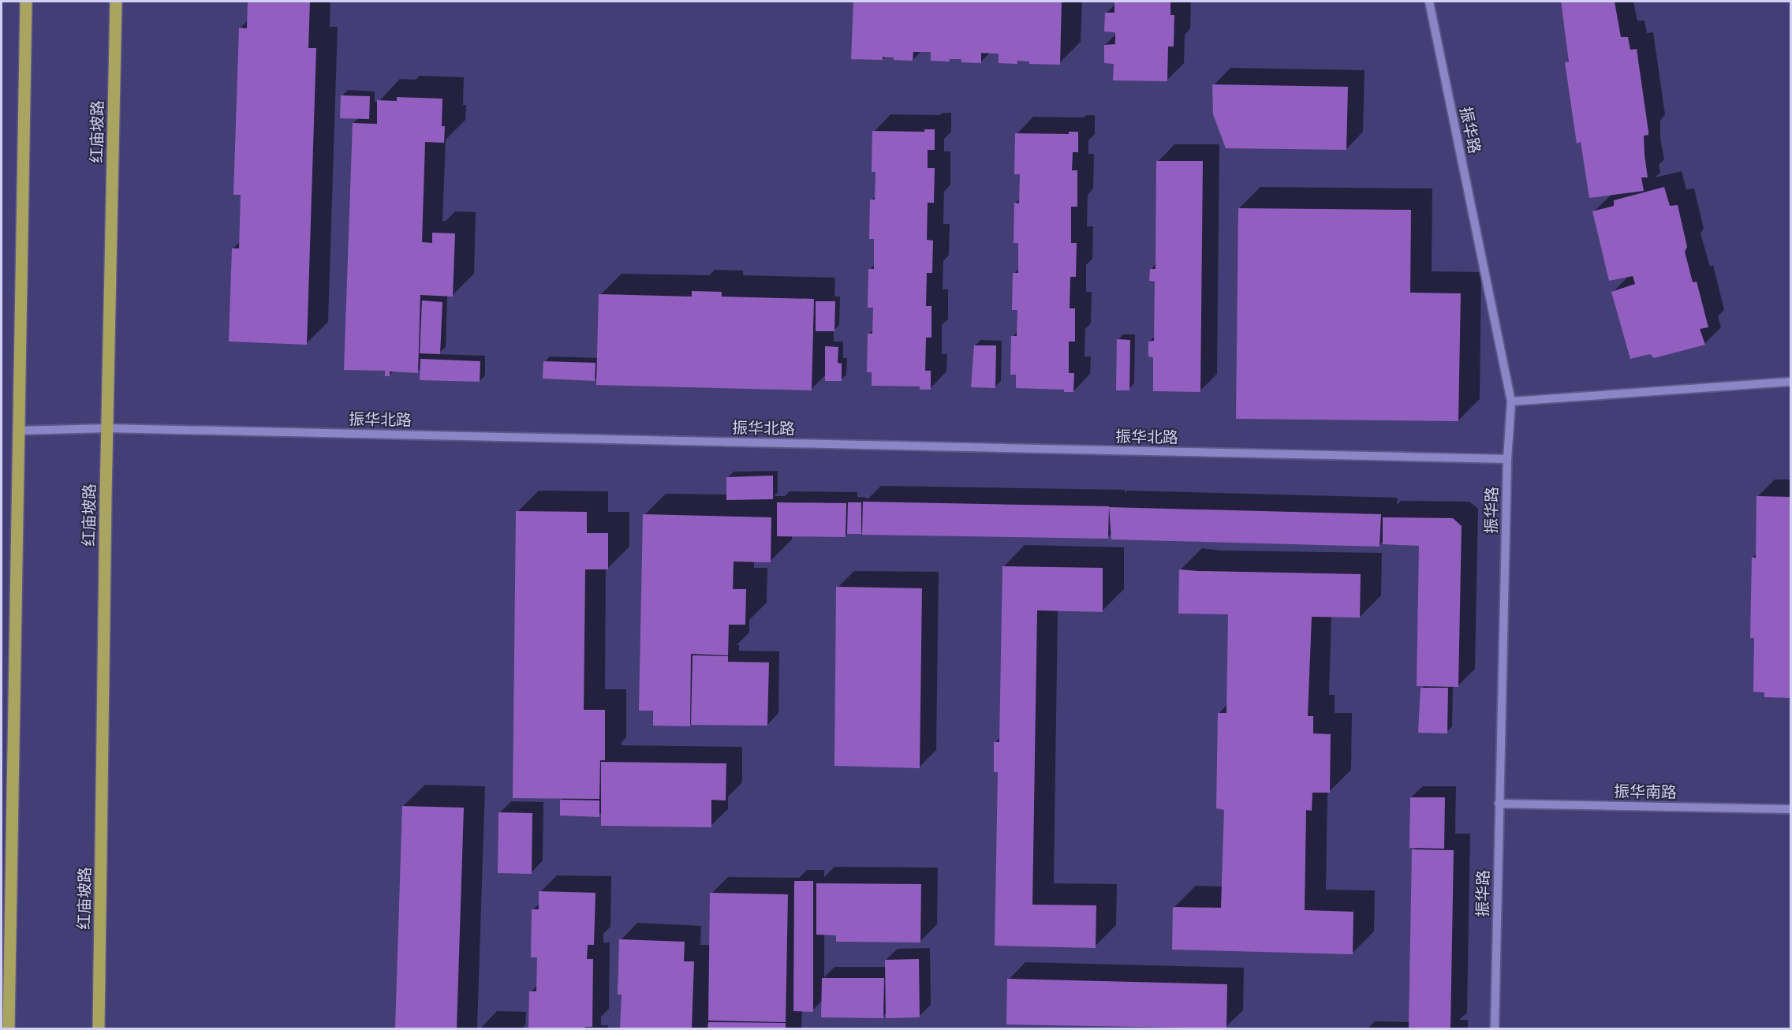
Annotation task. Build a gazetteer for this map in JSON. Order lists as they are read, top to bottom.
{
  "streets": {
    "main road": ["红庙坡路"],
    "street": ["振华路", "振华北路", "振华南路"]
  },
  "crossings": [
    ["振华路", "振华北路"],
    ["振华路", "振华南路"],
    ["红庙坡路", "振华北路"]
  ]
}
